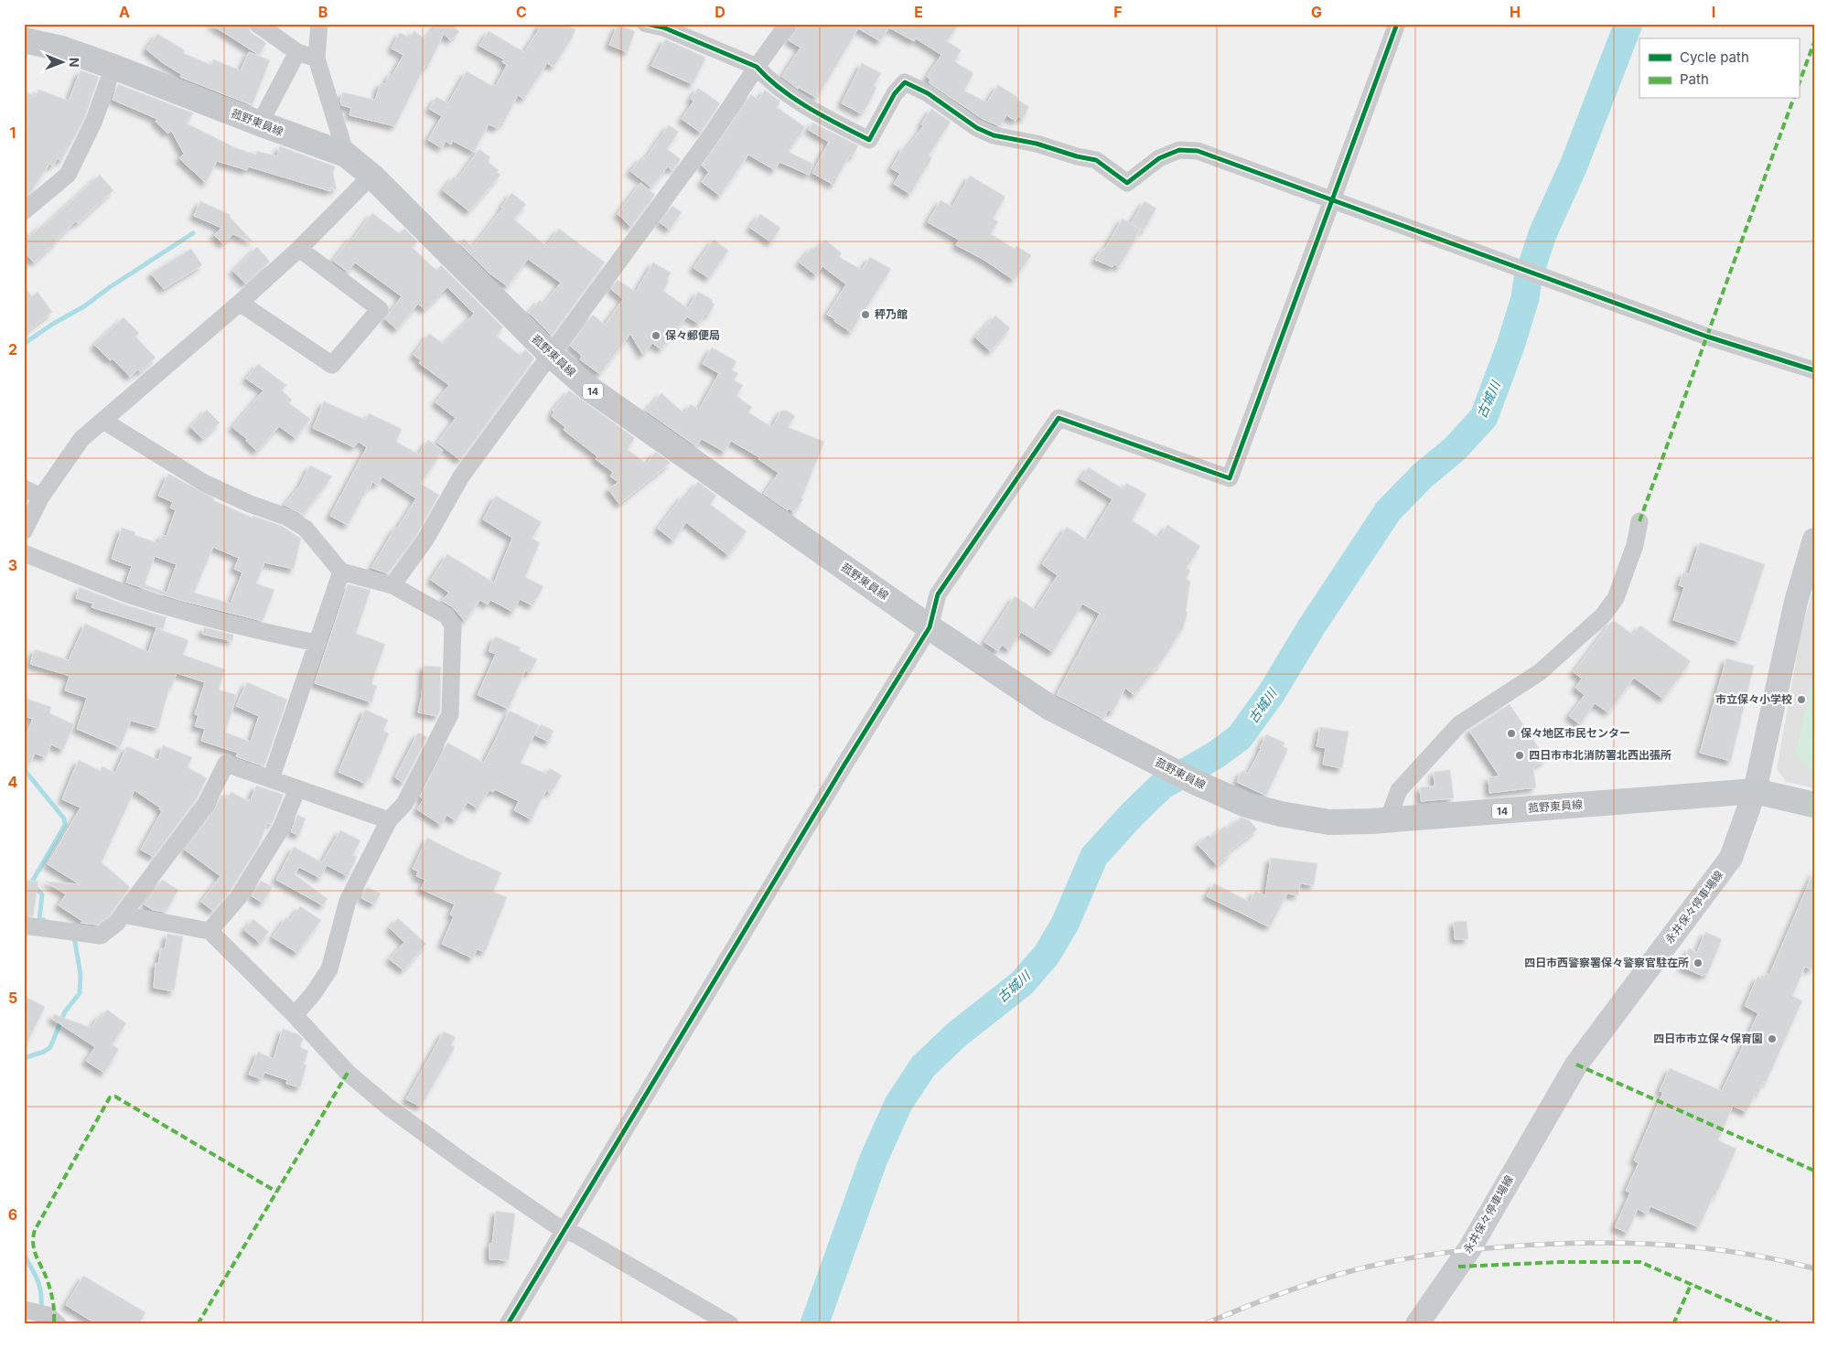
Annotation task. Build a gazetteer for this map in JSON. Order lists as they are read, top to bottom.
{
  "streets": {
    "main road": ["菰野東員線", "14", "永井保々停車場線"]
  },
  "crossings": [
    ["菰野東員線", "永井保々停車場線"]
  ],
  "water": ["古城川"],
  "places": [
    "秤乃館",
    "保々郵便局",
    "市立保々小学校",
    "保々地区市民センター",
    "四日市市北消防署北西出張所",
    "四日市西警察署保々警察官駐在所",
    "四日市市立保々保育園"
  ],
  "legend": ["Cycle path", "Path"],
  "north": "right",
  "grid": {
    "columns": [
      "A",
      "B",
      "C",
      "D",
      "E",
      "F",
      "G",
      "H",
      "I"
    ],
    "rows": [
      "1",
      "2",
      "3",
      "4",
      "5",
      "6"
    ]
  }
}
